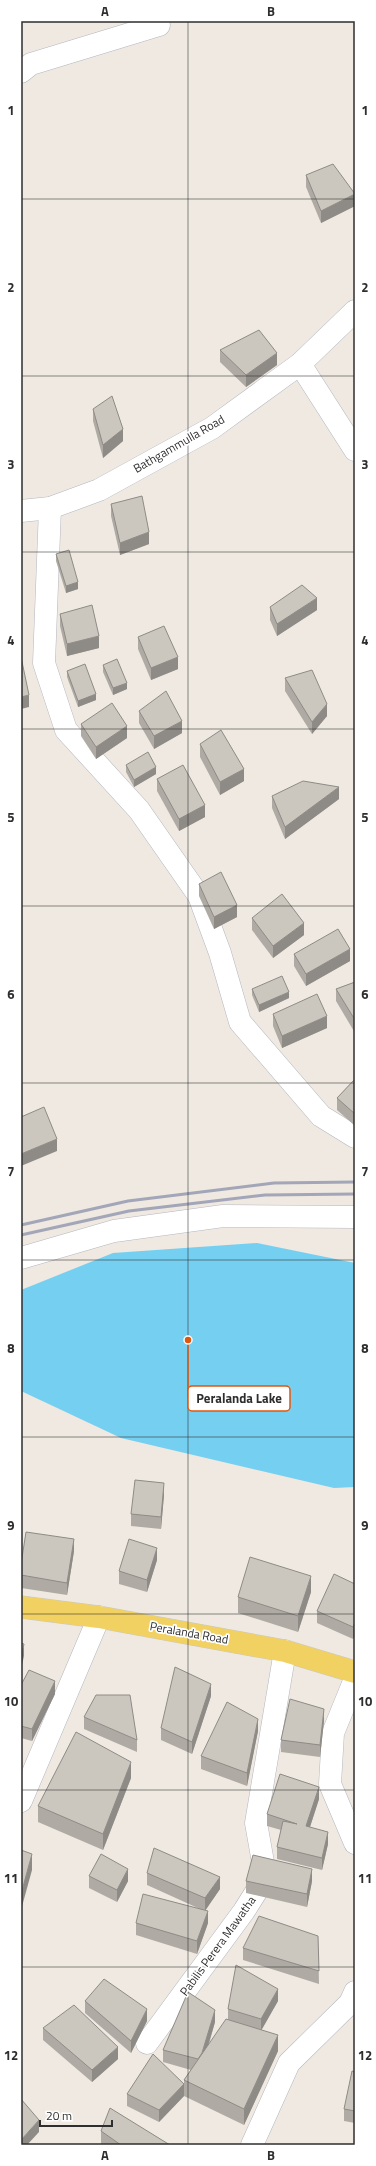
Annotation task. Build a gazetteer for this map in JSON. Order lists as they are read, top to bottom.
{
  "streets": {
    "main road": ["Peralanda Road"],
    "street": ["Bathgammulla Road", "Pabilis Perera Mawatha"]
  },
  "crossings": [
    ["Peralanda Road", "Pabilis Perera Mawatha"]
  ],
  "places": ["Peralanda Lake"],
  "scale_bar": "20 m",
  "grid": {
    "columns": ["A", "B"],
    "rows": [
      "1",
      "2",
      "3",
      "4",
      "5",
      "6",
      "7",
      "8",
      "9",
      "10",
      "11",
      "12"
    ]
  }
}
